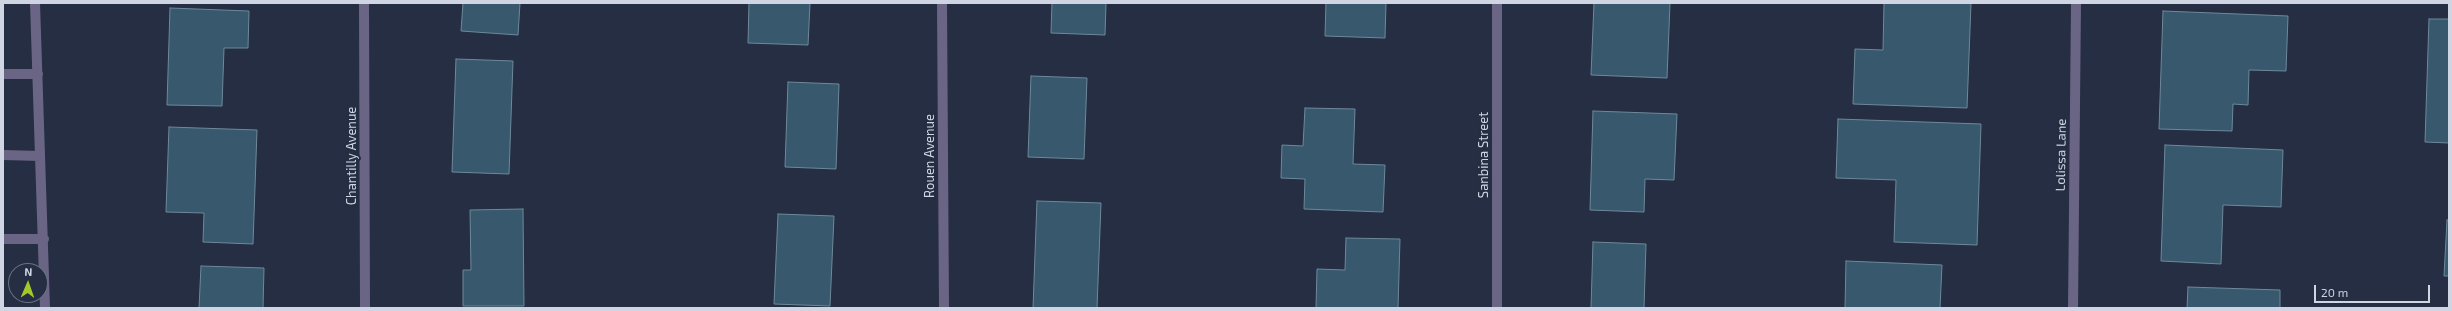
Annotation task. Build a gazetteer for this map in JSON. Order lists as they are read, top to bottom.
{
  "streets": {
    "street": [
      "Sanbina Street",
      "Lolissa Lane",
      "Chantilly Avenue",
      "Rouen Avenue"
    ]
  },
  "scale_bar": "20 m",
  "north": "top"
}
